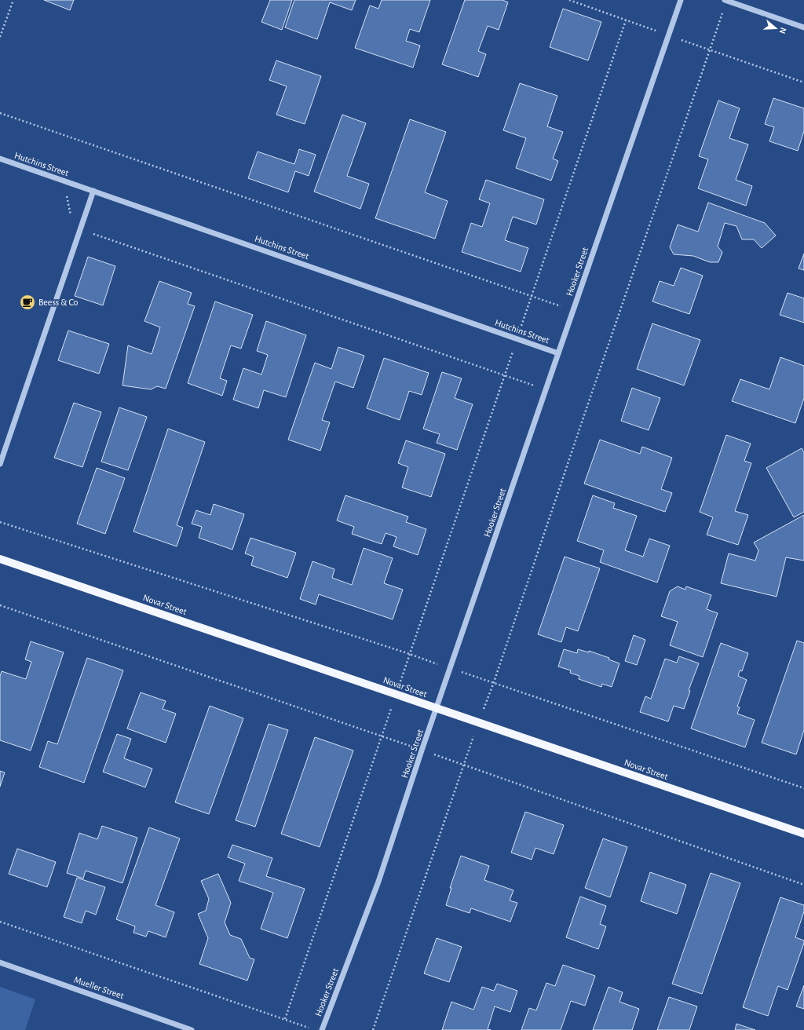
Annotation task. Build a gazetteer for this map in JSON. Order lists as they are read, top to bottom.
{
  "streets": {
    "main road": ["Novar Street"],
    "street": ["Hutchins Street", "Hooker Street", "Mueller Street"]
  },
  "crossings": [
    ["Hutchins Street", "Hooker Street"],
    ["Hooker Street", "Novar Street"]
  ],
  "places": {
    "cafe": ["Beess & Co"]
  },
  "north": "right"
}
